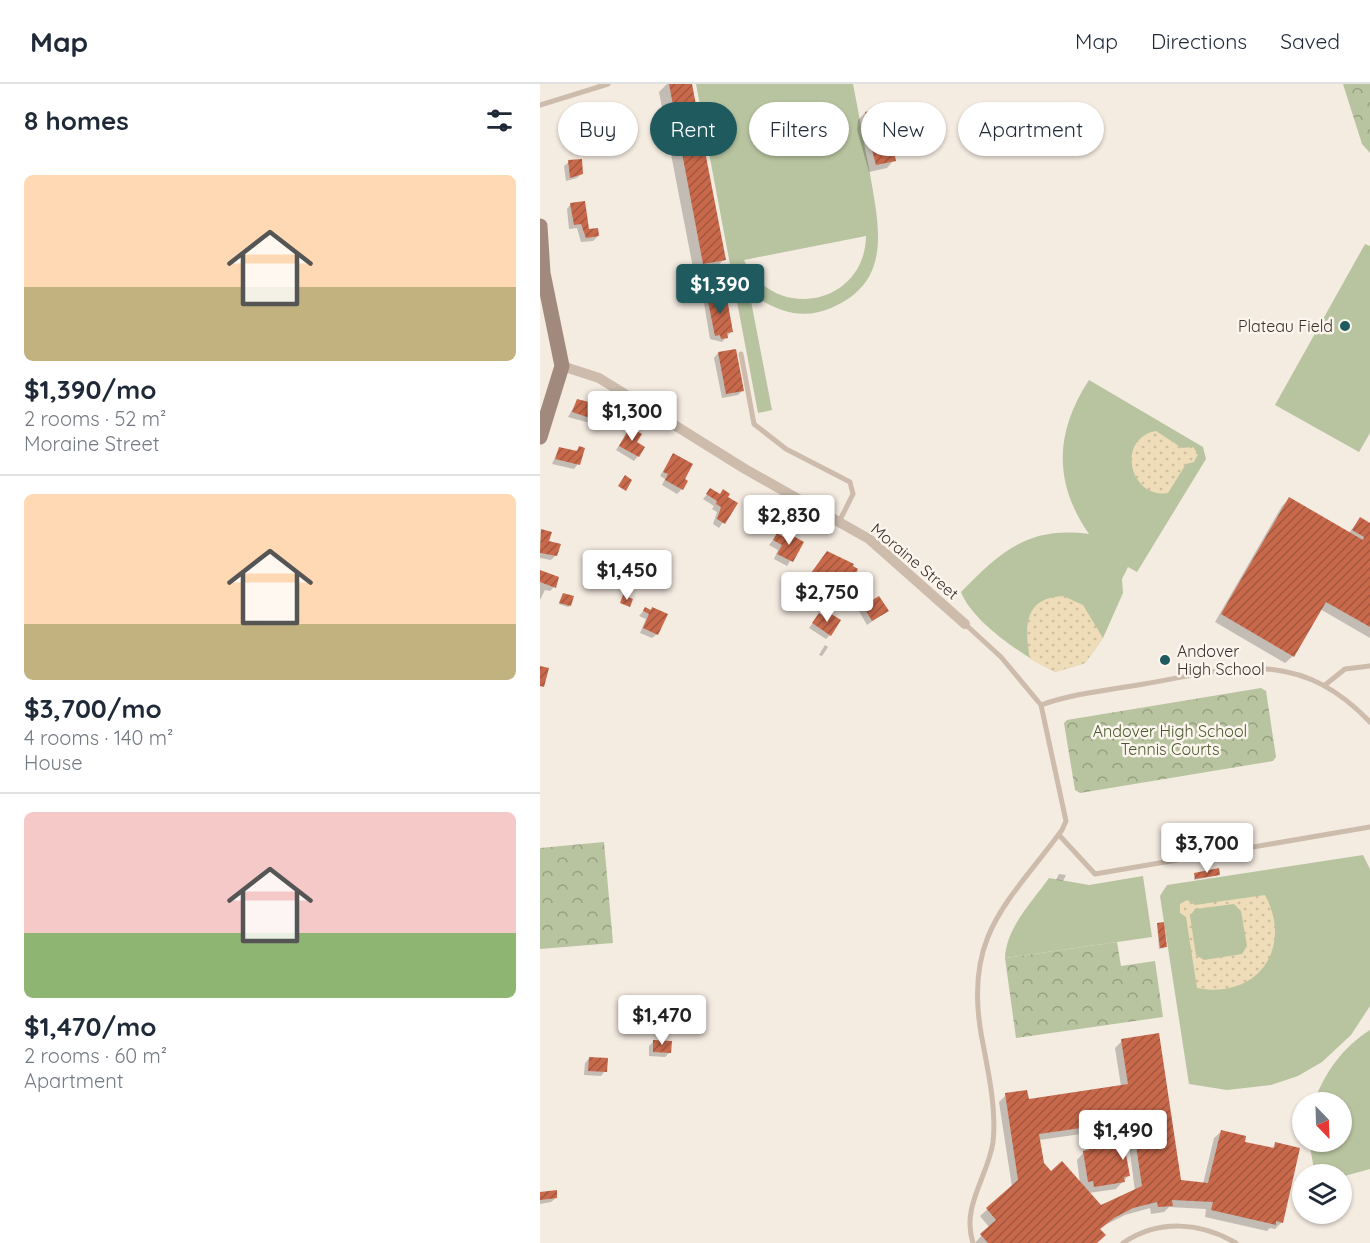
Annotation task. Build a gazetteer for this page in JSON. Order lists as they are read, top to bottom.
{
  "streets": {
    "street": ["Moraine Street"]
  },
  "parks": ["Andover High School Tennis Courts"],
  "places": ["Plateau Field", "Andover High School"],
  "north": "bottom right",
  "page": {
    "header": "Map",
    "nav": ["Map", "Directions", "Saved"],
    "heading": "8 homes",
    "chip": [
      "Buy",
      "Rent",
      "Filters",
      "New",
      "Apartment"
    ],
    "list": [
      {
        "name": "$1,390/mo",
        "note": "2 rooms · 52 m² · Moraine Street"
      },
      {
        "name": "$3,700/mo",
        "note": "4 rooms · 140 m² · House"
      },
      {
        "name": "$1,470/mo",
        "note": "2 rooms · 60 m² · Apartment"
      }
    ],
    "price": [
      "$1,390",
      "$1,300",
      "$2,830",
      "$1,450",
      "$2,750",
      "$3,700",
      "$1,470",
      "$1,490"
    ]
  }
}
